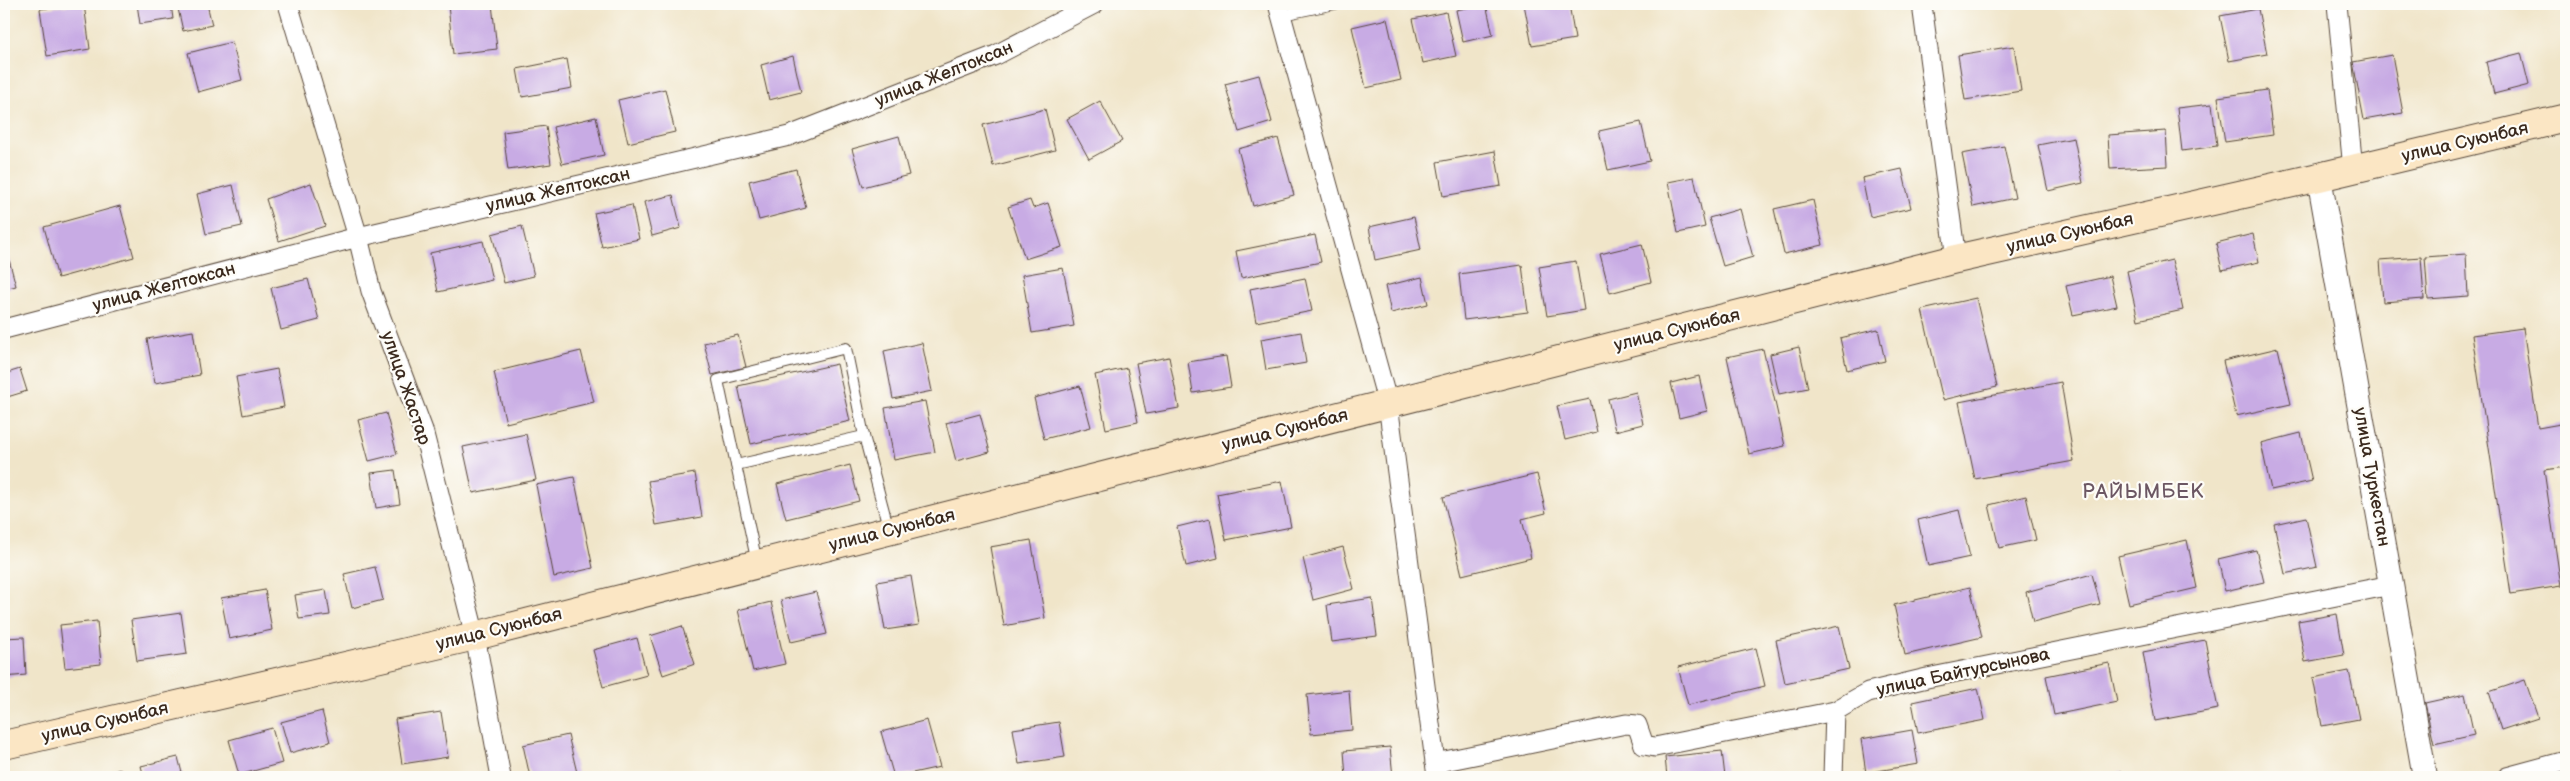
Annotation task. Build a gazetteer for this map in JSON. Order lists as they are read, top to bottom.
{
  "streets": {
    "main road": ["улица Суюнбая"],
    "street": [
      "улица Желтоксан",
      "улица Жастар",
      "улица Туркестан",
      "улица Байтурсынова"
    ]
  },
  "crossings": [
    ["улица Желтоксан", "улица Жастар"],
    ["улица Суюнбая", "улица Жастар"],
    ["улица Суюнбая", "улица Туркестан"],
    ["улица Туркестан", "улица Байтурсынова"]
  ],
  "districts": ["РАЙЫМБЕК"]
}
